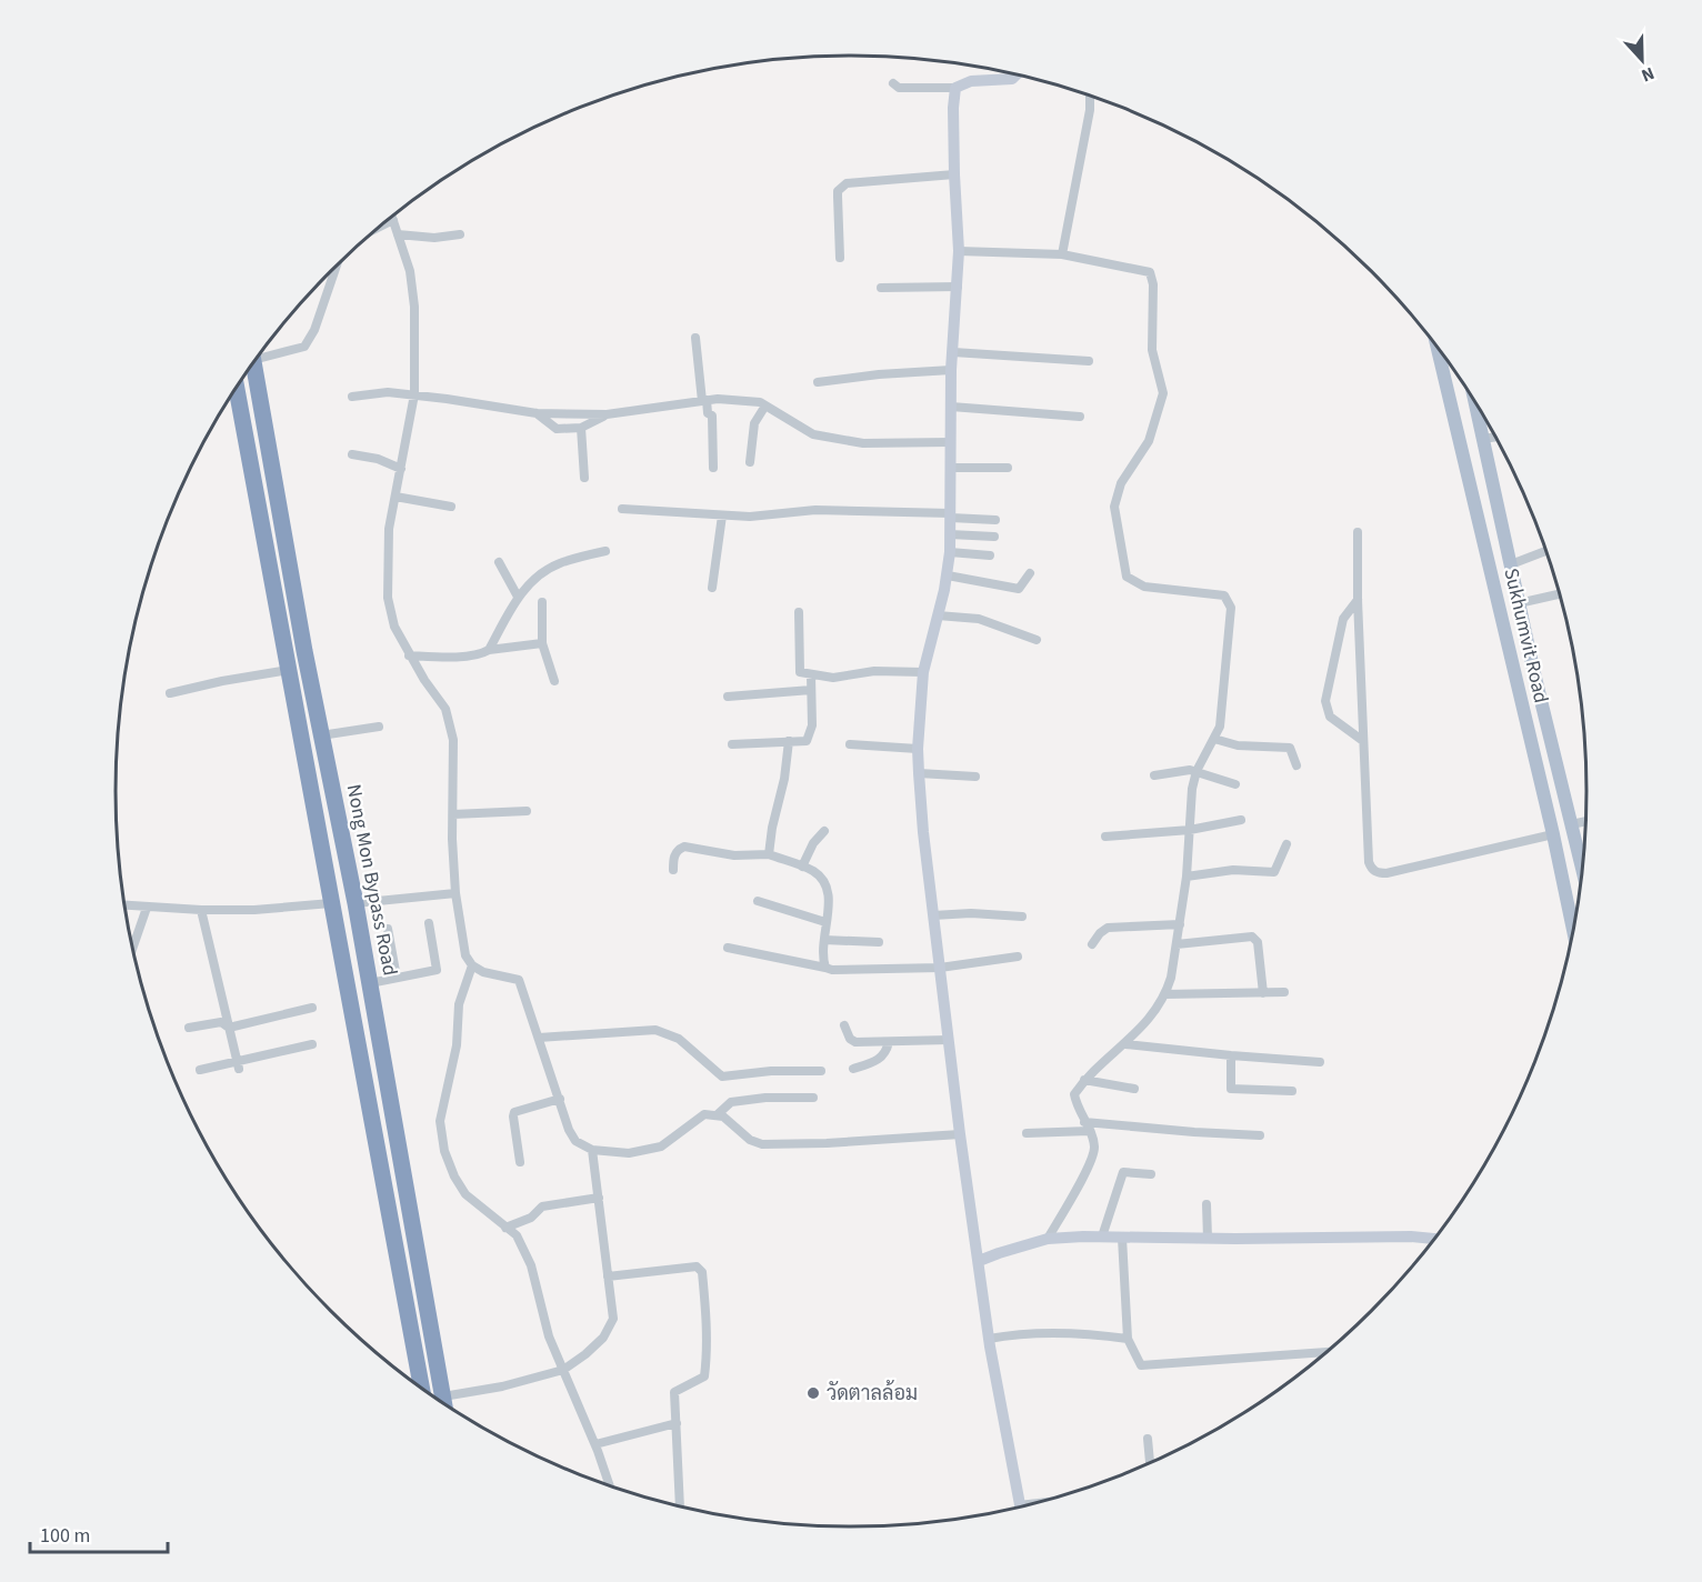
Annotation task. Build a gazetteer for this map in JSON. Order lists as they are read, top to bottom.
{
  "streets": {
    "highway": ["Nong Mon Bypass Road"],
    "main road": ["Sukhumvit Road"]
  },
  "places": ["วัดตาลล้อม"],
  "scale_bar": "100 m",
  "north": "bottom"
}
